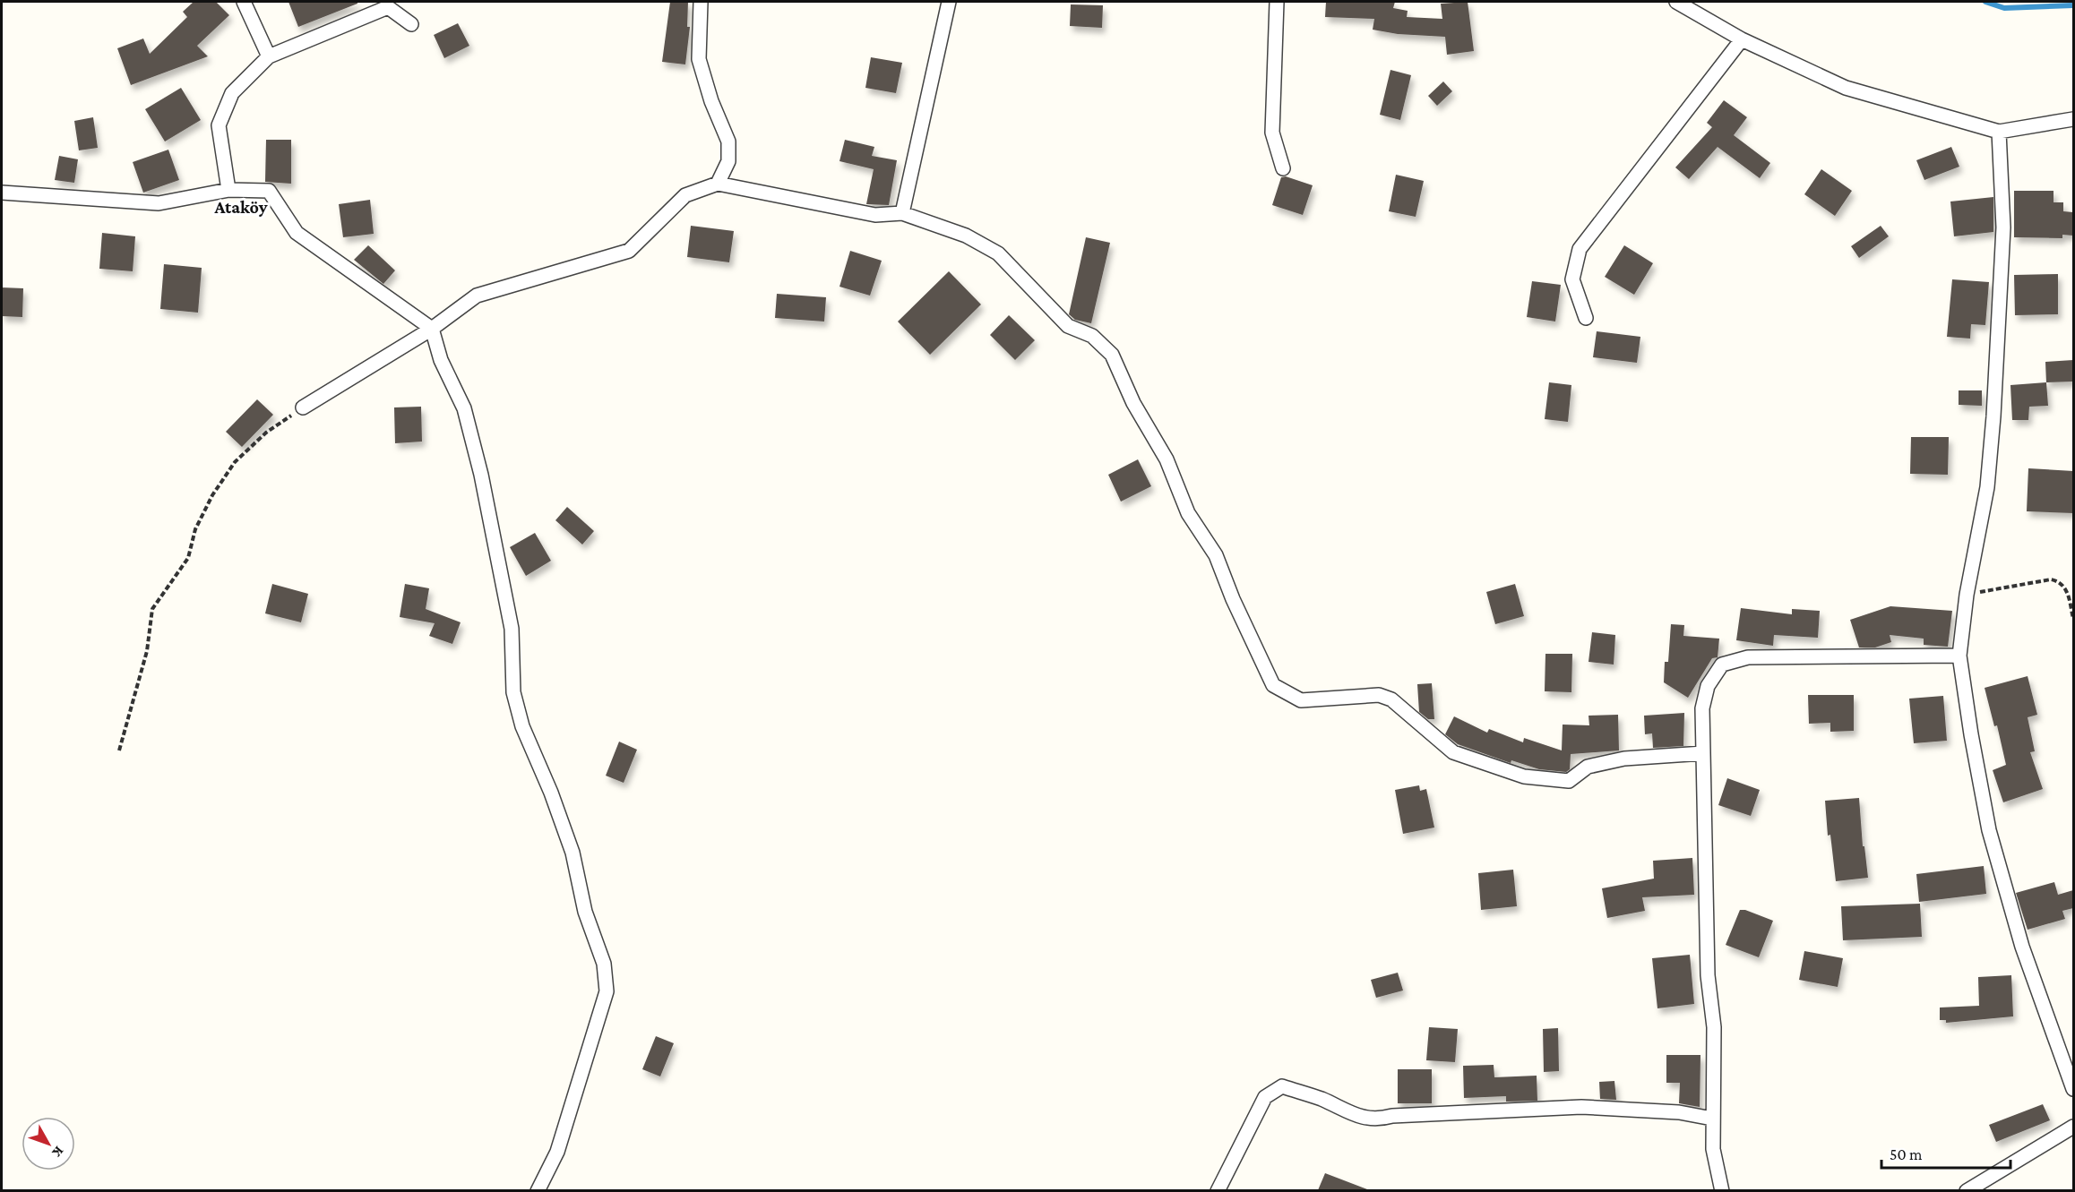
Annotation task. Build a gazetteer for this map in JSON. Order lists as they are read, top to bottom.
{
  "districts": ["Ataköy"],
  "scale_bar": "50 m",
  "north": "bottom right"
}
